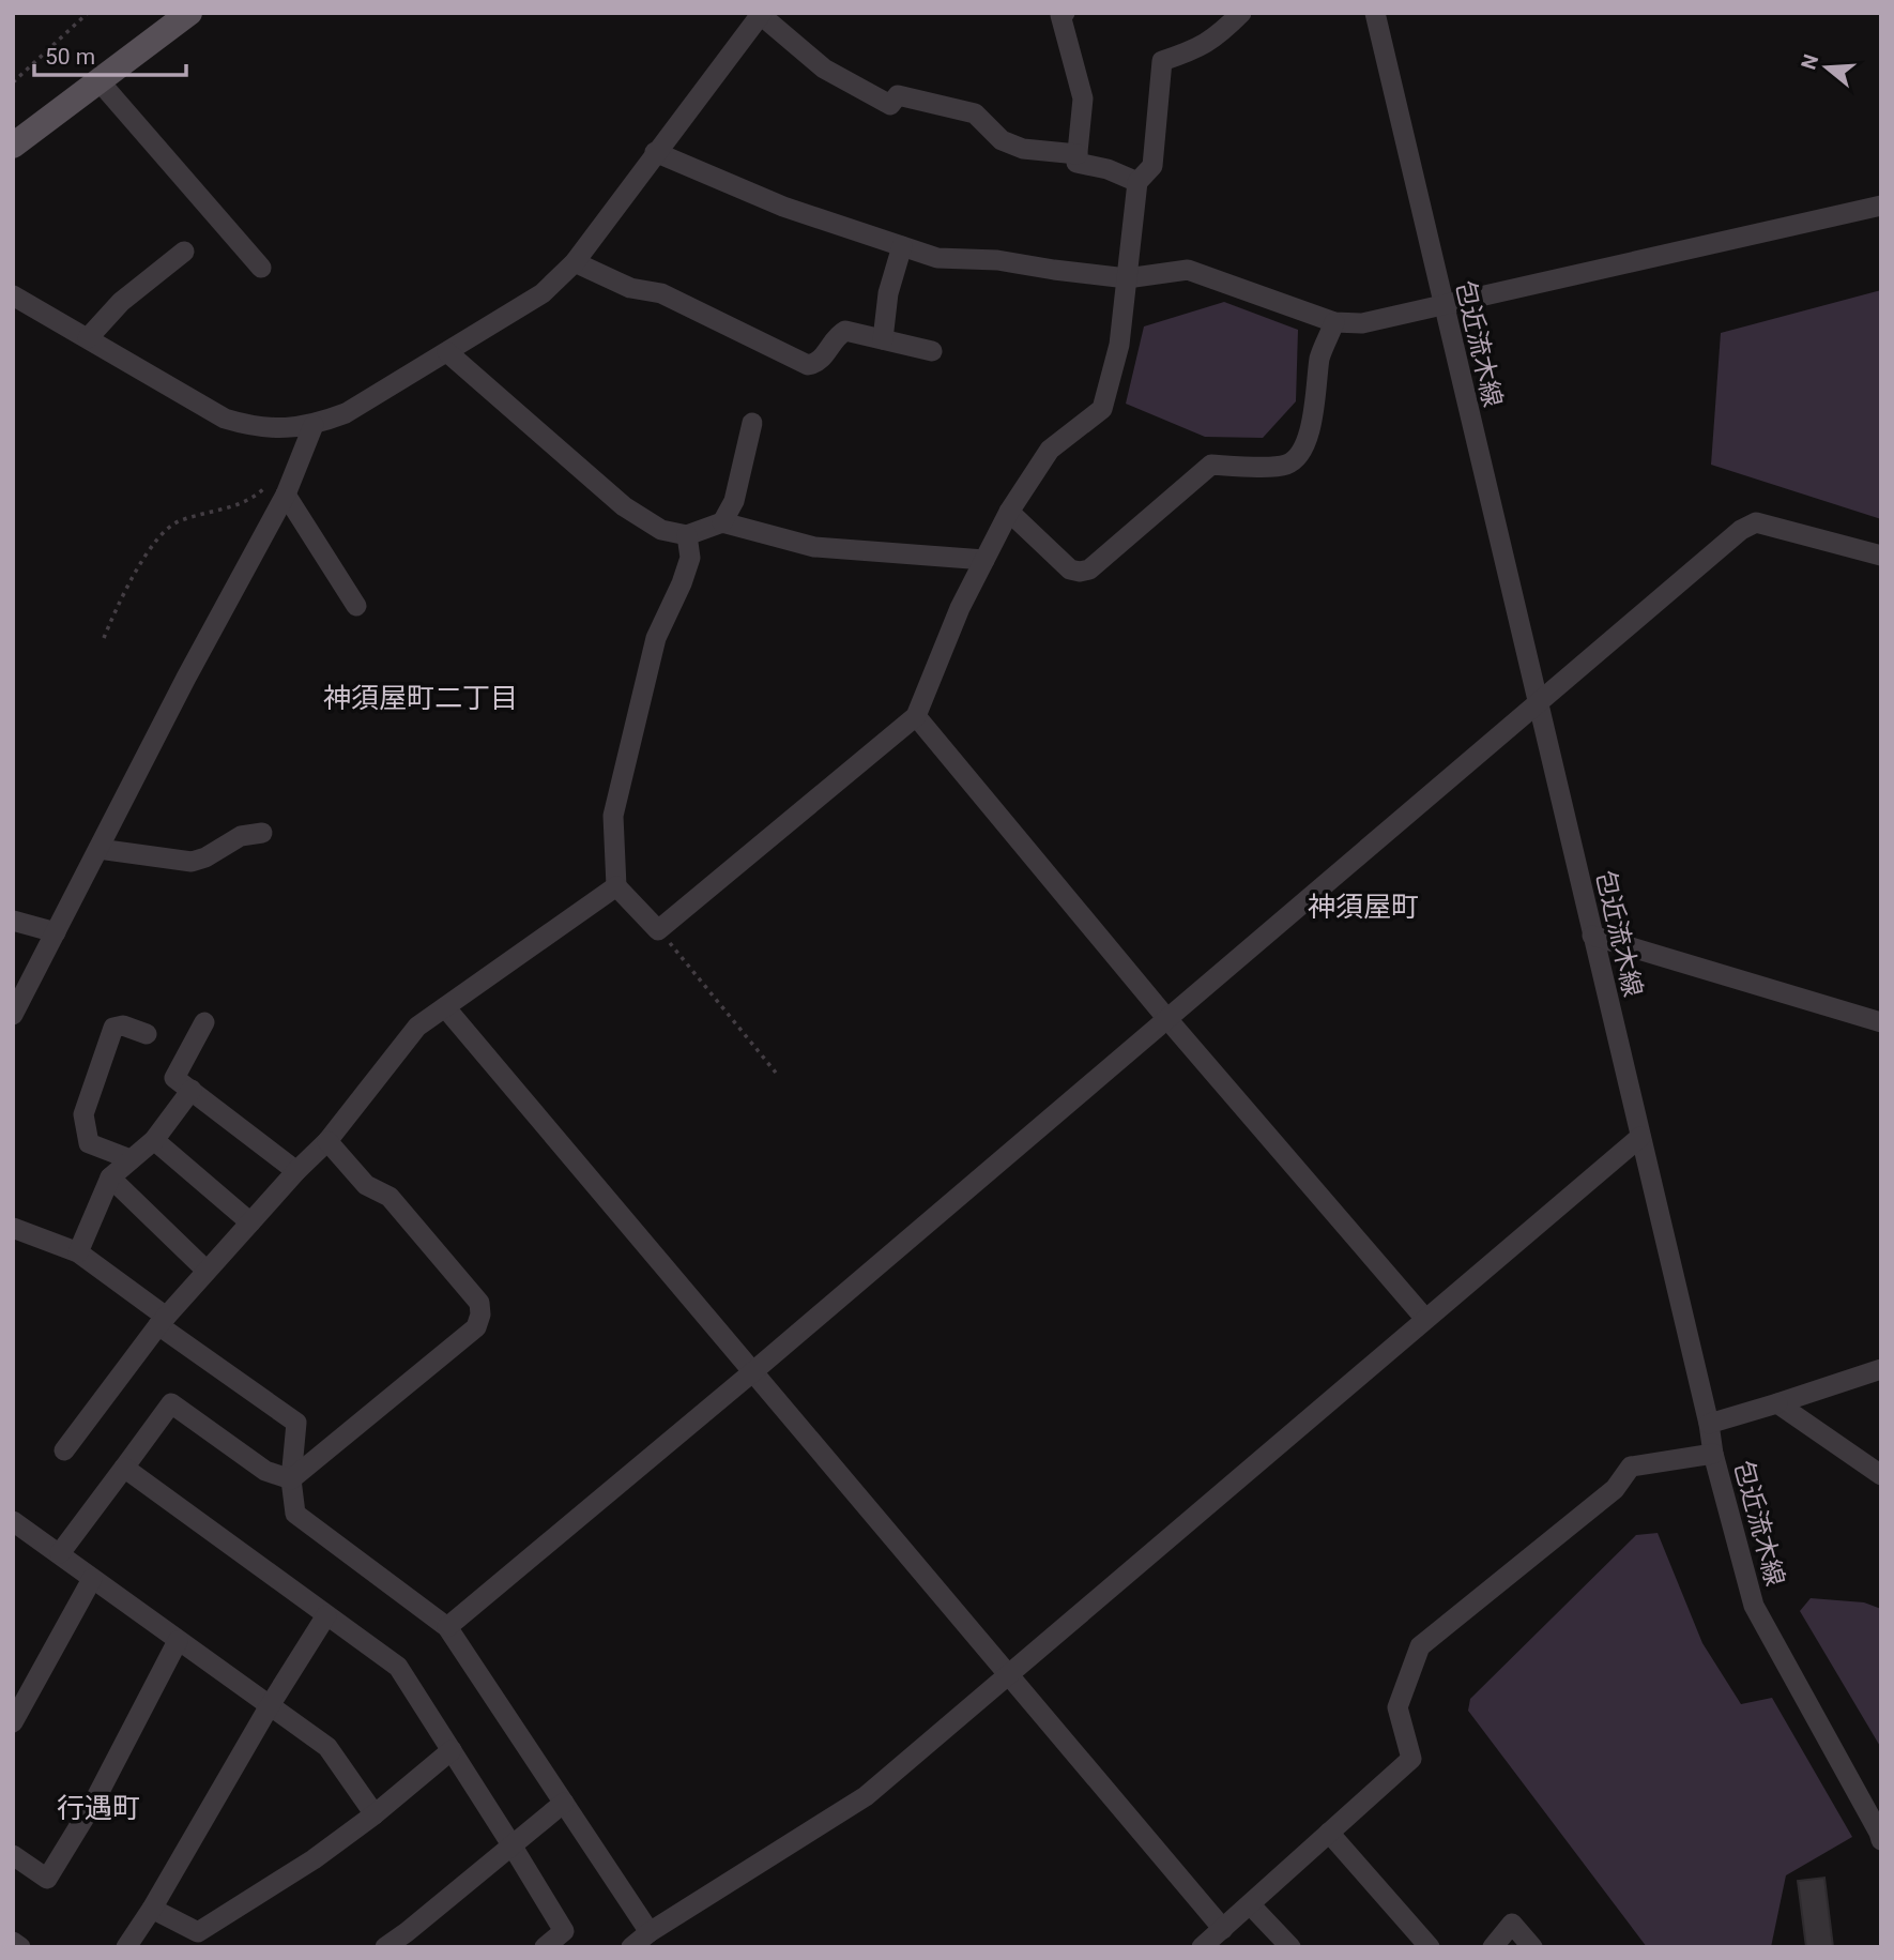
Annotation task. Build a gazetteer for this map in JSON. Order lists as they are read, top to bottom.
{
  "streets": {
    "street": ["包近流木線"]
  },
  "districts": ["神須屋町二丁目", "神須屋町", "行遇町"],
  "scale_bar": "50 m",
  "north": "left"
}
